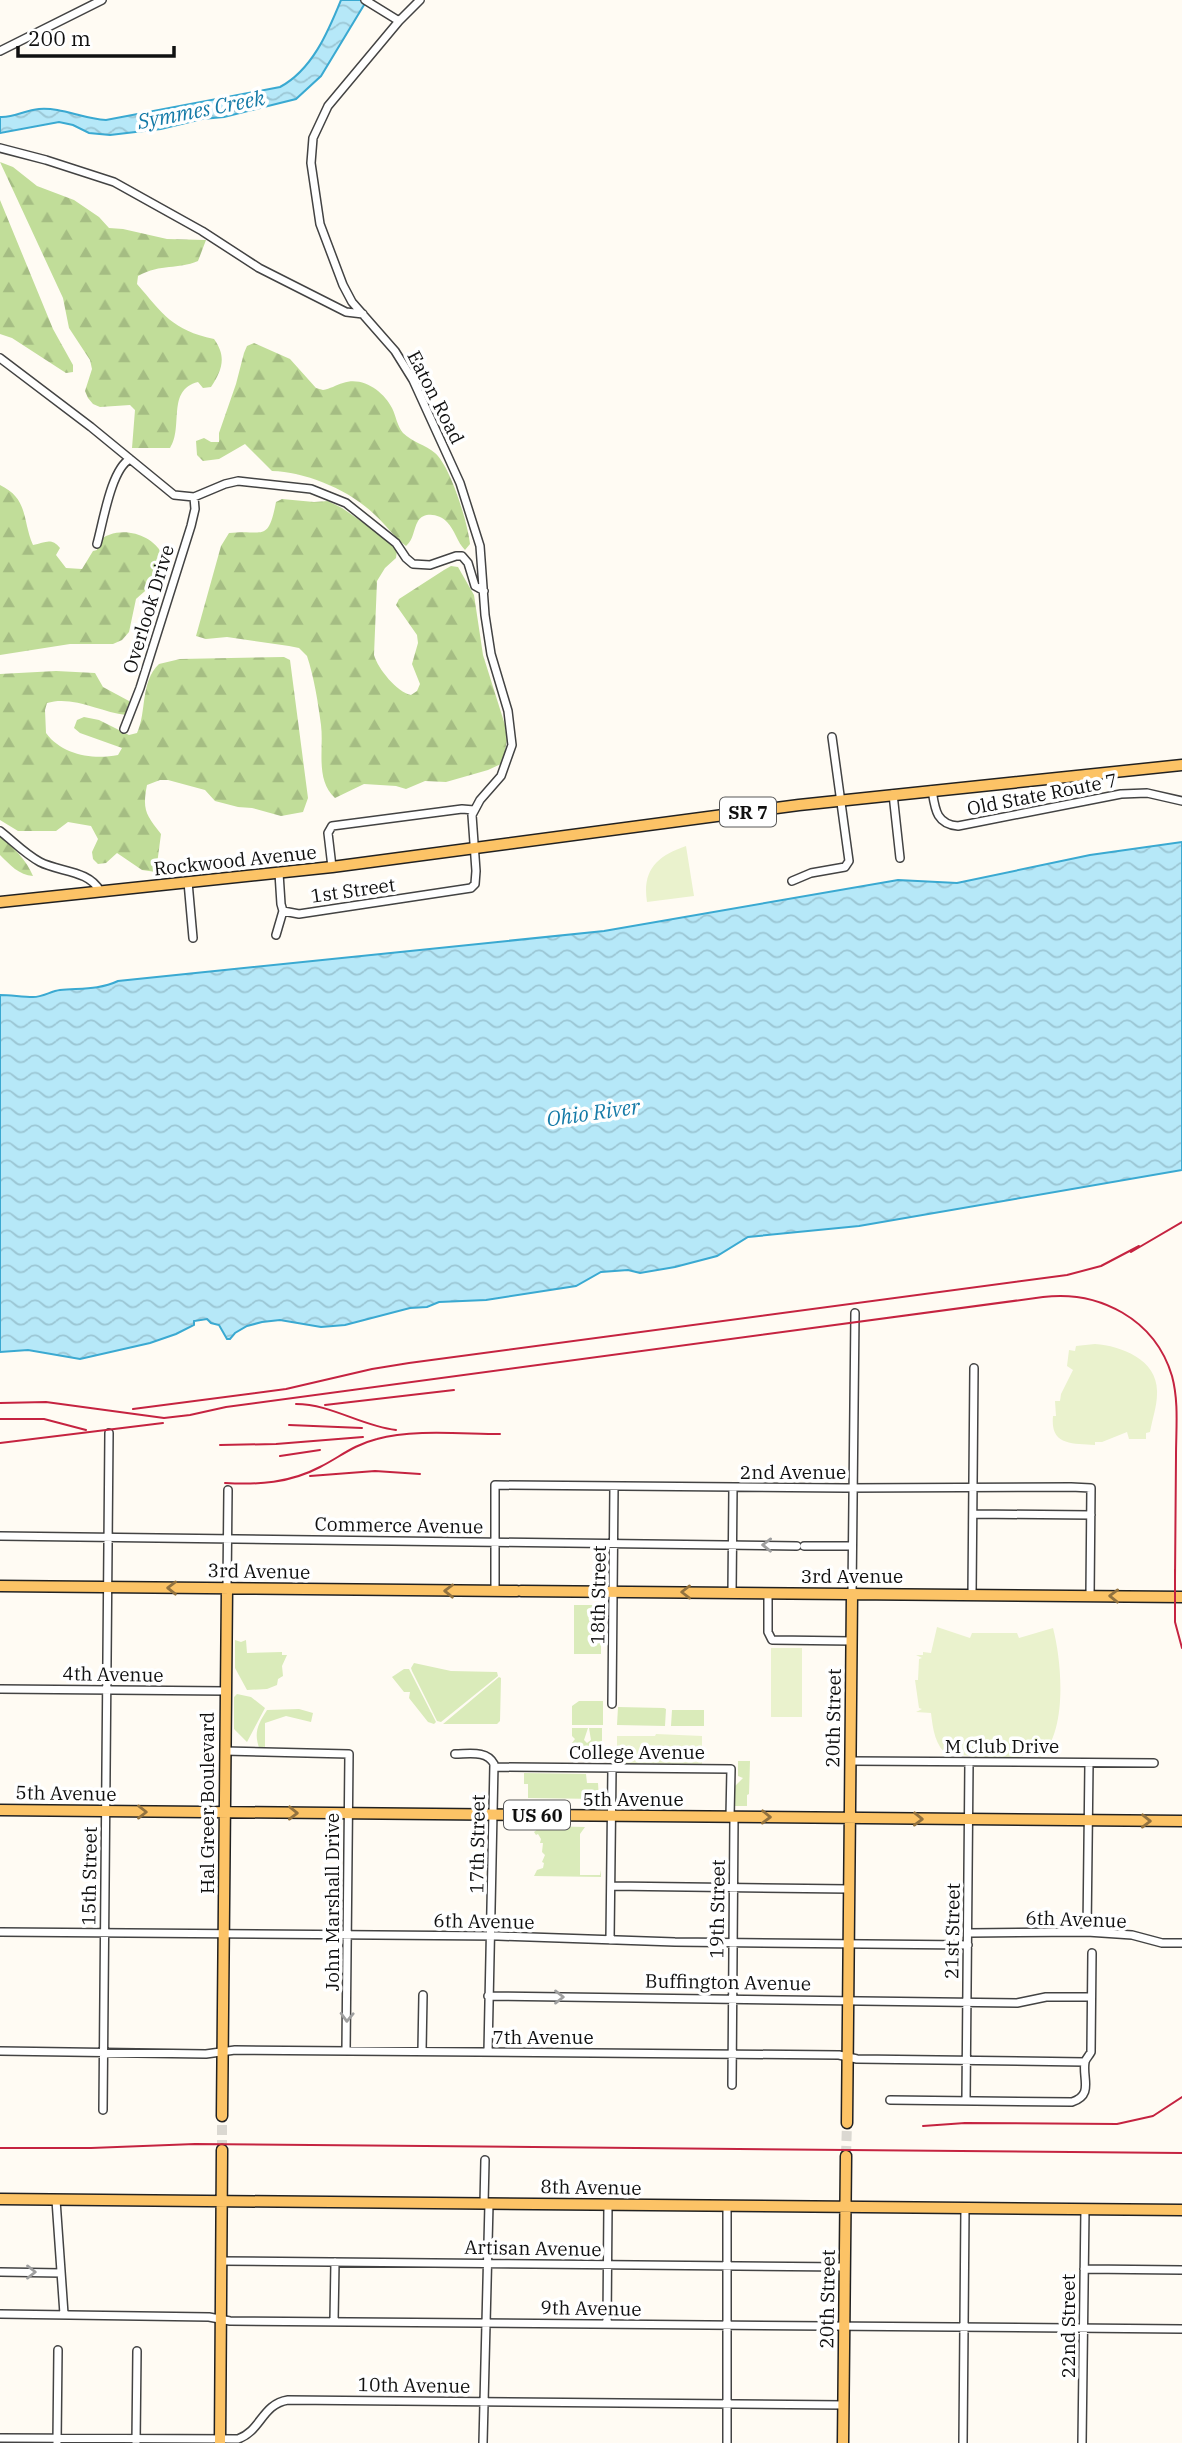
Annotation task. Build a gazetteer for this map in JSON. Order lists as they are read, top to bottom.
{
  "streets": {
    "main road": [
      "SR 7",
      "Rockwood Avenue",
      "3rd Avenue",
      "20th Street",
      "5th Avenue",
      "Hal Greer Boulevard",
      "US 60",
      "8th Avenue"
    ],
    "street": [
      "Eaton Road",
      "Overlook Drive",
      "Old State Route 7",
      "1st Street",
      "2nd Avenue",
      "Commerce Avenue",
      "18th Street",
      "4th Avenue",
      "M Club Drive",
      "College Avenue",
      "17th Street",
      "15th Street",
      "John Marshall Drive",
      "19th Street",
      "6th Avenue",
      "21st Street",
      "Buffington Avenue",
      "7th Avenue",
      "Artisan Avenue",
      "9th Avenue",
      "22nd Street",
      "10th Avenue"
    ]
  },
  "crossings": [
    ["Old State Route 7", "SR 7"],
    ["SR 7", "Rockwood Avenue"],
    ["SR 7", "1st Street"],
    ["Rockwood Avenue", "1st Street"],
    ["2nd Avenue", "Commerce Avenue"],
    ["2nd Avenue", "18th Street"],
    ["2nd Avenue", "20th Street"],
    ["Commerce Avenue", "18th Street"],
    ["Commerce Avenue", "20th Street"],
    ["Commerce Avenue", "Hal Greer Boulevard"],
    ["Commerce Avenue", "15th Street"],
    ["3rd Avenue", "18th Street"],
    ["3rd Avenue", "20th Street"],
    ["3rd Avenue", "Hal Greer Boulevard"],
    ["3rd Avenue", "15th Street"],
    ["4th Avenue", "Hal Greer Boulevard"],
    ["4th Avenue", "15th Street"],
    ["20th Street", "M Club Drive"],
    ["20th Street", "5th Avenue"],
    ["20th Street", "6th Avenue"],
    ["20th Street", "Buffington Avenue"],
    ["20th Street", "7th Avenue"],
    ["20th Street", "8th Avenue"],
    ["20th Street", "Artisan Avenue"],
    ["20th Street", "9th Avenue"],
    ["20th Street", "10th Avenue"],
    ["M Club Drive", "21st Street"],
    ["College Avenue", "5th Avenue"],
    ["College Avenue", "17th Street"],
    ["College Avenue", "19th Street"],
    ["5th Avenue", "Hal Greer Boulevard"],
    ["5th Avenue", "17th Street"],
    ["5th Avenue", "15th Street"],
    ["5th Avenue", "John Marshall Drive"],
    ["5th Avenue", "19th Street"],
    ["5th Avenue", "21st Street"],
    ["Hal Greer Boulevard", "John Marshall Drive"],
    ["Hal Greer Boulevard", "6th Avenue"],
    ["Hal Greer Boulevard", "7th Avenue"],
    ["17th Street", "6th Avenue"],
    ["17th Street", "Buffington Avenue"],
    ["17th Street", "7th Avenue"],
    ["15th Street", "6th Avenue"],
    ["15th Street", "7th Avenue"],
    ["John Marshall Drive", "6th Avenue"],
    ["John Marshall Drive", "7th Avenue"],
    ["19th Street", "6th Avenue"],
    ["19th Street", "Buffington Avenue"],
    ["19th Street", "7th Avenue"],
    ["6th Avenue", "21st Street"],
    ["21st Street", "Buffington Avenue"],
    ["21st Street", "7th Avenue"],
    ["8th Avenue", "22nd Street"],
    ["9th Avenue", "22nd Street"]
  ],
  "one_way": ["3rd Avenue", "5th Avenue", "Buffington Avenue"],
  "water": ["Symmes Creek", "Ohio River"],
  "scale_bar": "200 m"
}
